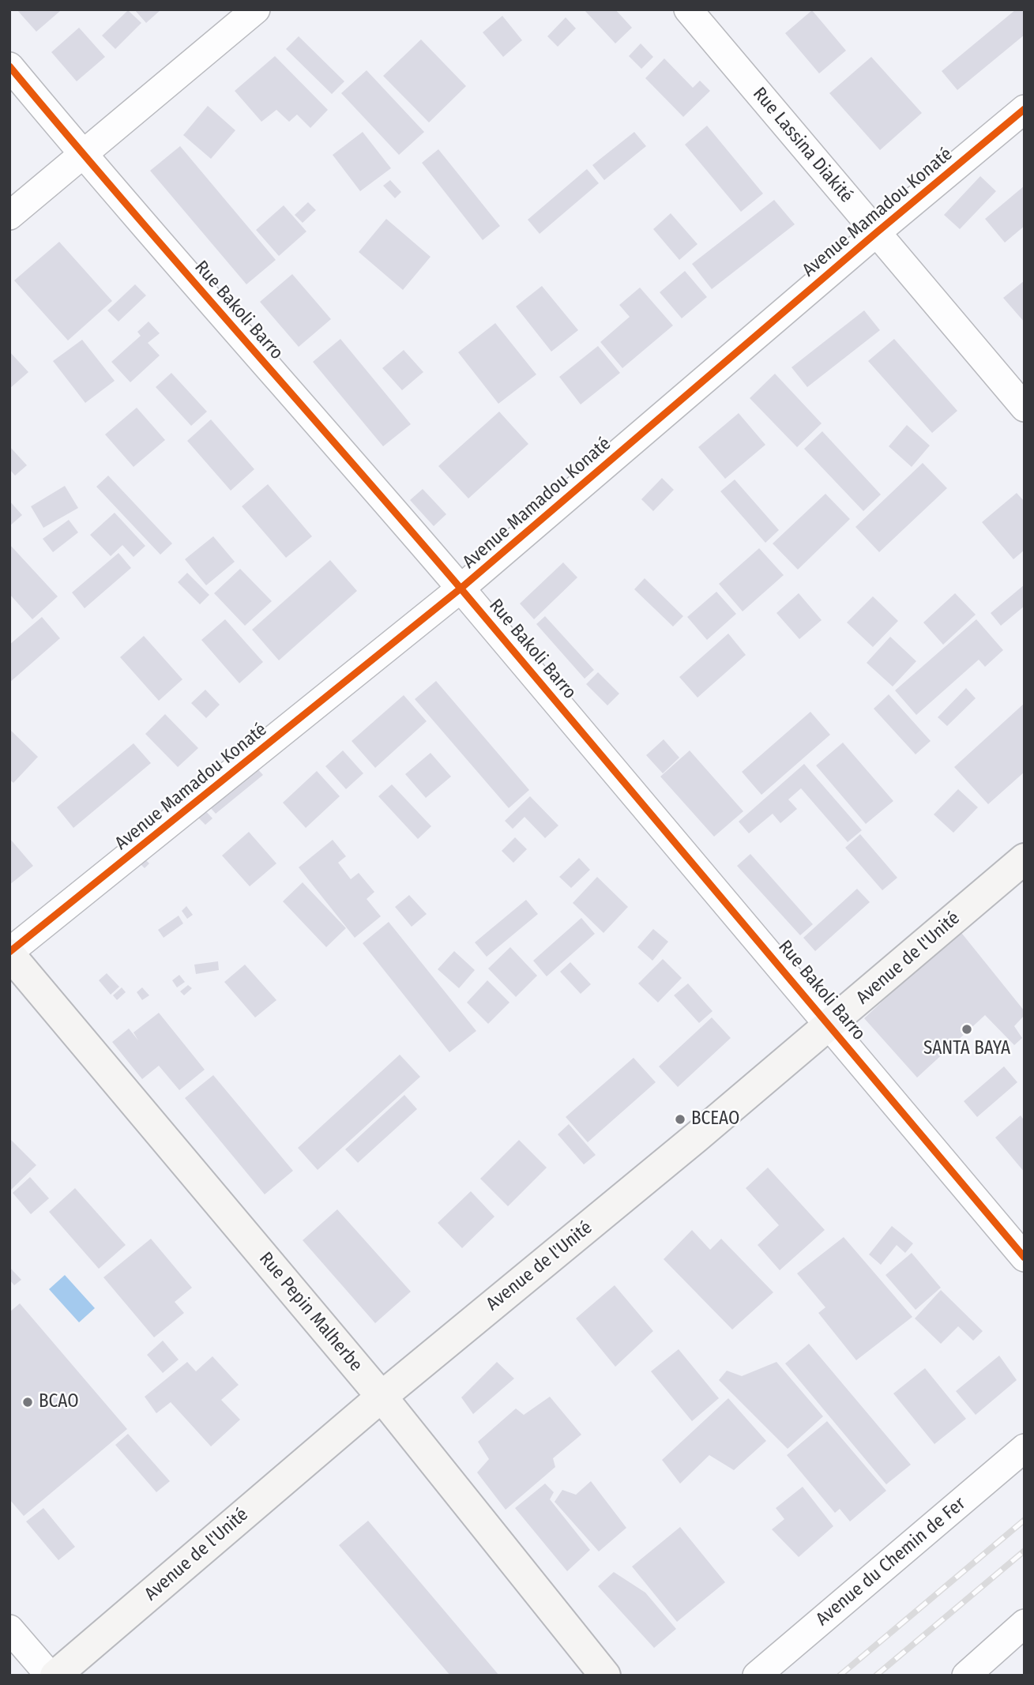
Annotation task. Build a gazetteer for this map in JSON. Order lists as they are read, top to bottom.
{
  "streets": {
    "street": [
      "Rue Lassina Diakité",
      "Avenue Mamadou Konaté",
      "Rue Bakoli Barro",
      "Avenue de l'Unité",
      "Rue Pepin Malherbe",
      "Avenue du Chemin de Fer"
    ]
  },
  "crossings": [
    ["Rue Lassina Diakité", "Avenue Mamadou Konaté"],
    ["Avenue Mamadou Konaté", "Rue Bakoli Barro"],
    ["Avenue Mamadou Konaté", "Rue Pepin Malherbe"],
    ["Rue Bakoli Barro", "Avenue de l'Unité"],
    ["Avenue de l'Unité", "Rue Pepin Malherbe"]
  ],
  "places": ["SANTA BAYA", "BCEAO", "BCAO"]
}
